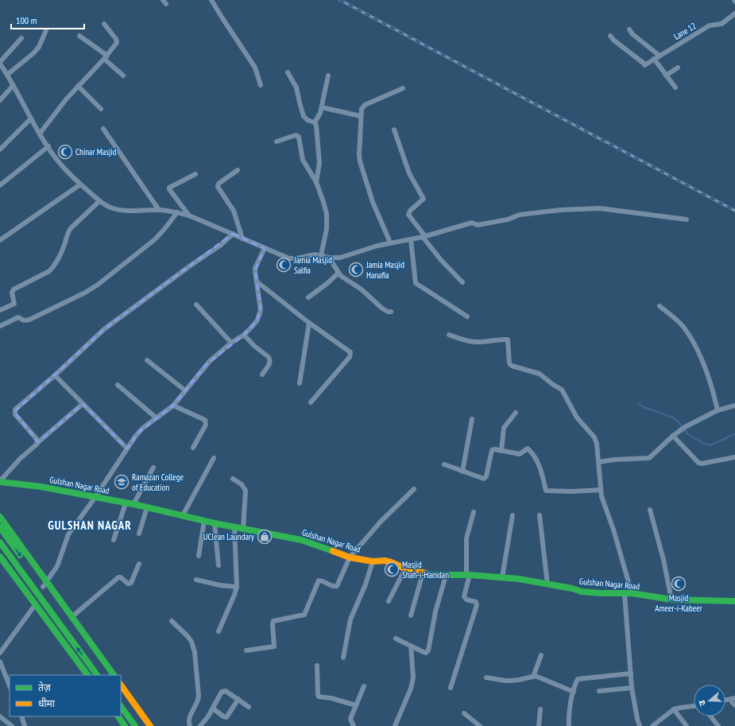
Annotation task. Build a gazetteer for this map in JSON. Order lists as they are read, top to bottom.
{
  "streets": {
    "main road": ["Gulshan Nagar Road"],
    "street": ["Lane 12"]
  },
  "districts": ["GULSHAN NAGAR"],
  "places": {
    "mosque": [
      "Chinar Masjid",
      "Jamia Masjid Salfia",
      "Jamia Masjid Hanafia",
      "Masjid Shah-i-Hamdan",
      "Masjid Ameer-i-Kabeer"
    ],
    "school or university": ["Ramazan College of Education"],
    "shop": ["UClean Laundary"]
  },
  "legend": ["तेज़", "धीमा"],
  "scale_bar": "100 m",
  "north": "left"
}
